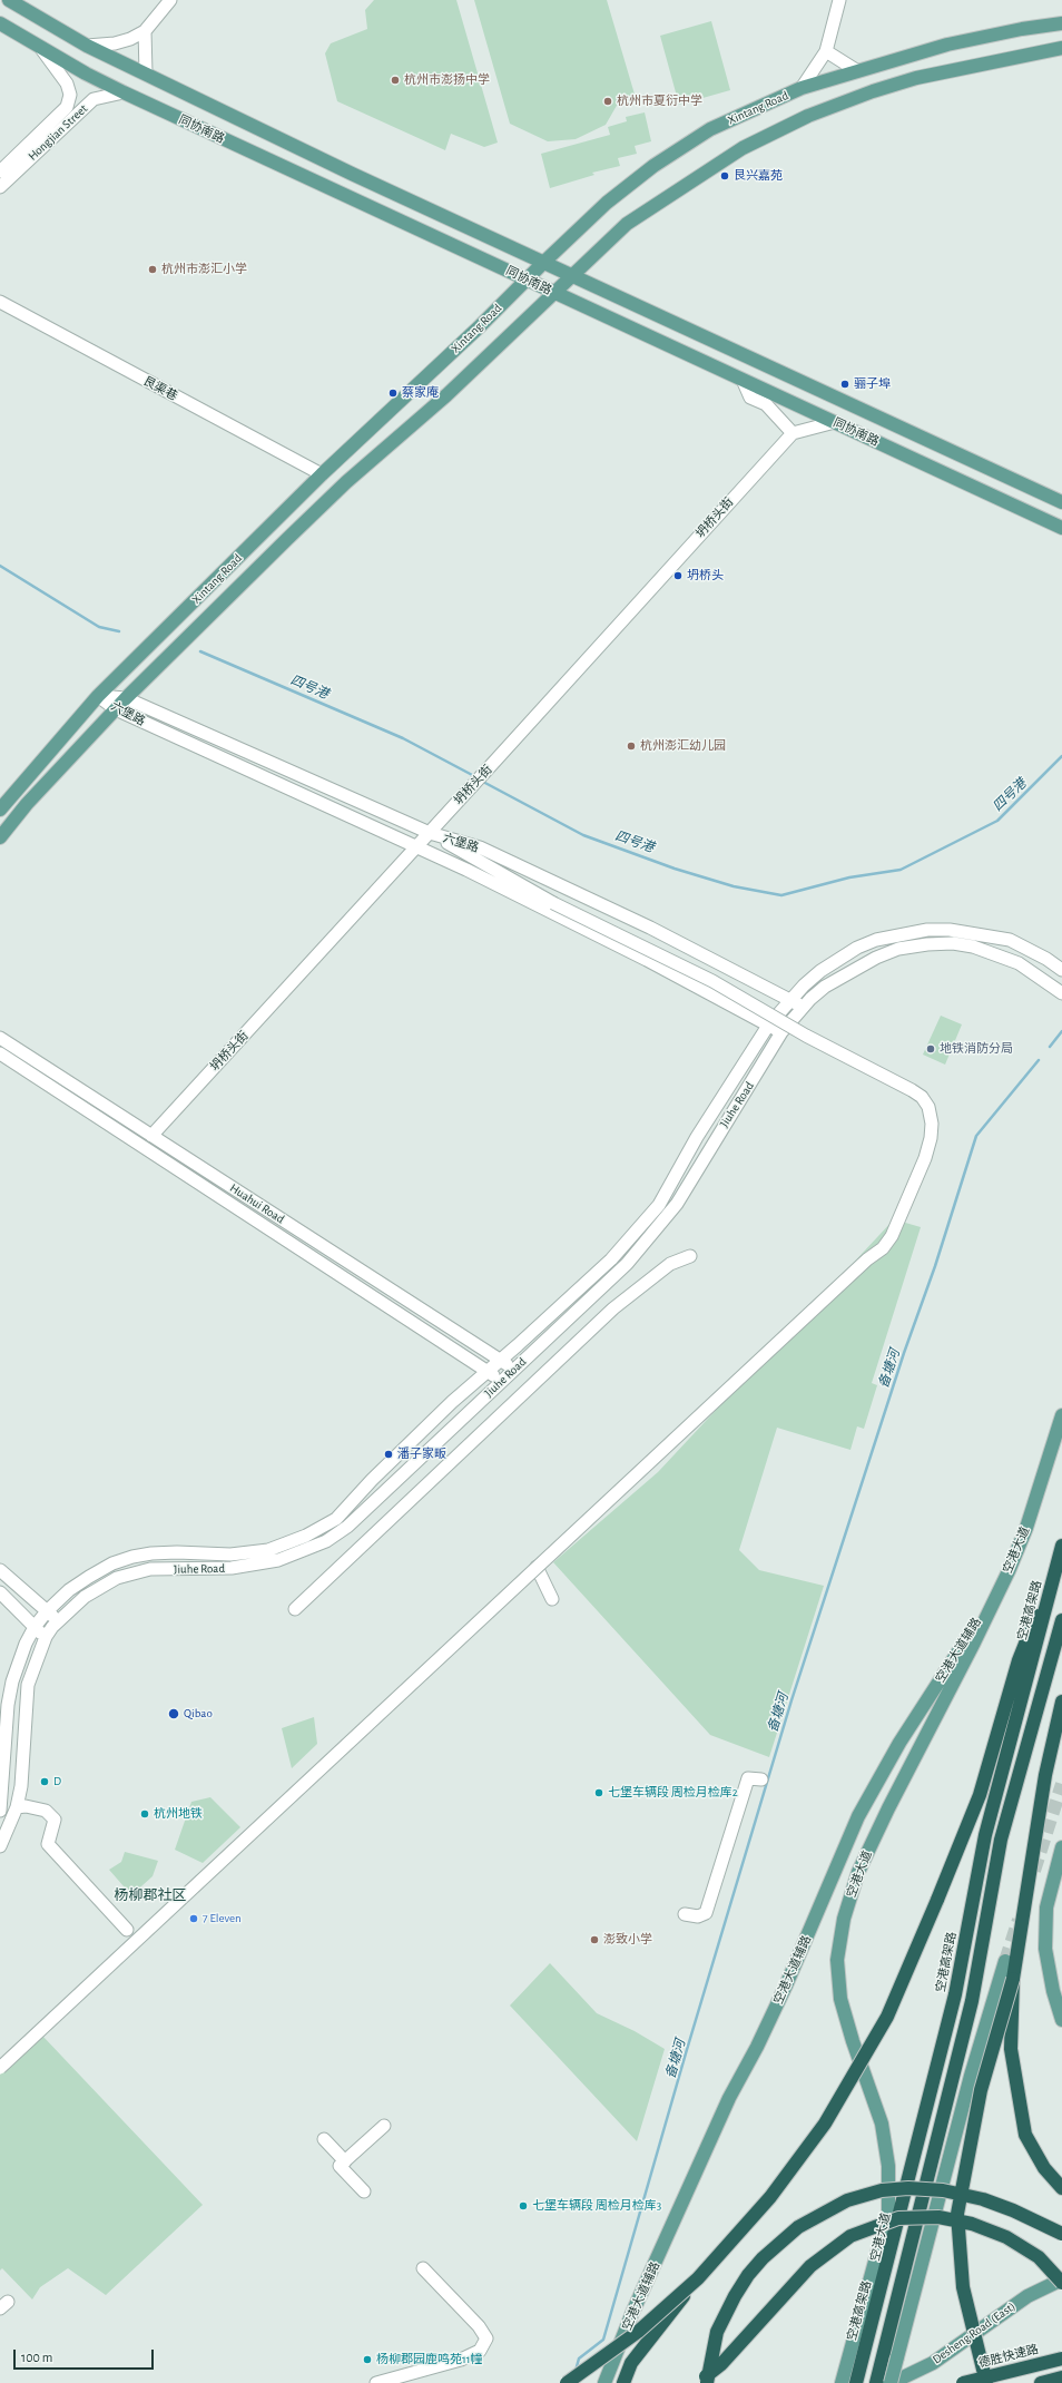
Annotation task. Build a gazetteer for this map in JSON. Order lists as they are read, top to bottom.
{
  "streets": {
    "highway": ["空港高架路", "德胜快速路"],
    "main road": [
      "Xintang Road",
      "同协南路",
      "空港大道",
      "空港大道辅路",
      "Desheng Road (East)"
    ],
    "street": [
      "Hongjian Street",
      "艮渠巷",
      "坍桥头街",
      "六堡路",
      "Jiuhe Road",
      "Huahui Road"
    ]
  },
  "crossings": [
    ["Xintang Road", "同协南路"],
    ["Xintang Road", "艮渠巷"],
    ["Xintang Road", "六堡路"],
    ["同协南路", "Hongjian Street"],
    ["坍桥头街", "六堡路"],
    ["坍桥头街", "Huahui Road"],
    ["六堡路", "Jiuhe Road"],
    ["Jiuhe Road", "Huahui Road"],
    ["空港大道", "空港大道辅路"]
  ],
  "districts": ["杨柳郡社区"],
  "water": ["四号港", "备塘河"],
  "places": [
    "杭州市澎扬中学",
    "杭州市夏衍中学",
    "艮兴嘉苑",
    "杭州市澎汇小学",
    "骊子埠",
    "蔡家庵",
    "坍桥头",
    "杭州澎汇幼儿园",
    "地铁消防分局",
    "潘子家畈",
    "Qibao",
    "D",
    "七堡车辆段 周检月检库2",
    "杭州地铁",
    "7 Eleven",
    "澎致小学",
    "七堡车辆段 周检月检库3",
    "杨柳郡园鹿鸣苑11幢"
  ],
  "scale_bar": "100 m"
}
